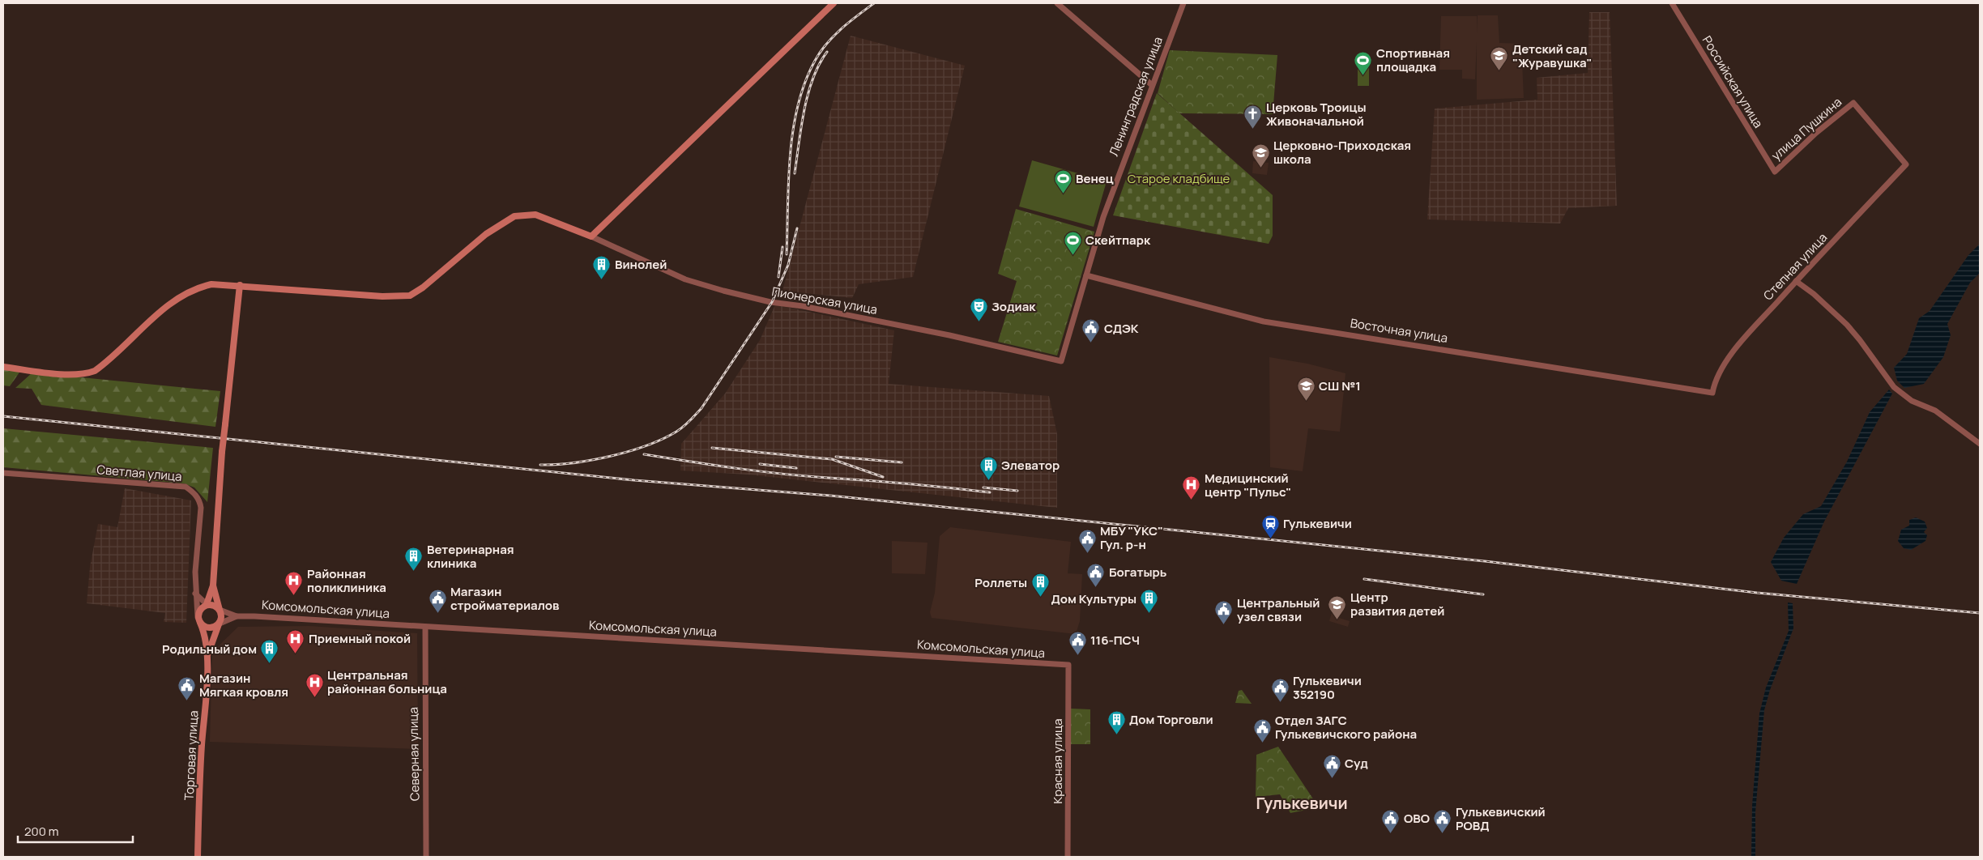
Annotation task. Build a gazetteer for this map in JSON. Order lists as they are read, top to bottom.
{
  "streets": {
    "main road": ["Торговая улица"],
    "street": [
      "Российская улица",
      "Ленинградская улица",
      "улица Пушкина",
      "Степная улица",
      "Пионерская улица",
      "Восточная улица",
      "Светлая улица",
      "Комсомольская улица",
      "Северная улица",
      "Красная улица"
    ]
  },
  "crossings": [
    ["Российская улица", "улица Пушкина"],
    ["Ленинградская улица", "Пионерская улица"],
    ["Ленинградская улица", "Восточная улица"],
    ["улица Пушкина", "Степная улица"],
    ["Степная улица", "Восточная улица"],
    ["Светлая улица", "Комсомольская улица"],
    ["Светлая улица", "Торговая улица"],
    ["Комсомольская улица", "Северная улица"],
    ["Комсомольская улица", "Торговая улица"],
    ["Комсомольская улица", "Красная улица"]
  ],
  "districts": ["Гулькевичи"],
  "parks": ["Старое кладбище"],
  "places": {
    "school or university": [
      "Детский сад \"Журавушка\"",
      "Церковно-Приходская школа",
      "СШ №1",
      "Центр развития детей"
    ],
    "sports": ["Спортивная площадка", "Венец", "Скейтпарк"],
    "church": ["Церковь Троицы Живоначальной"],
    "building": [
      "Винолей",
      "Элеватор",
      "Ветеринарная клиника",
      "Роллеты",
      "Дом Культуры",
      "Родильный дом",
      "Дом Торговли"
    ],
    "theatre": ["Зодиак"],
    "public building": [
      "СДЭК",
      "МБУ \"УКС\" Гул. р-н",
      "Богатырь",
      "Магазин стройматериалов",
      "Центральный узел связи",
      "116-ПСЧ",
      "Магазин Мягкая кровля",
      "Гулькевичи 352190",
      "Отдел ЗАГС Гулькевичского района",
      "Суд",
      "ОВО",
      "Гулькевичский РОВД"
    ],
    "hospital": [
      "Медицинский центр \"Пульс\"",
      "Районная поликлиника",
      "Приемный покой",
      "Центральная районная больница"
    ],
    "station": ["Гулькевичи"]
  },
  "scale_bar": "200 m"
}
